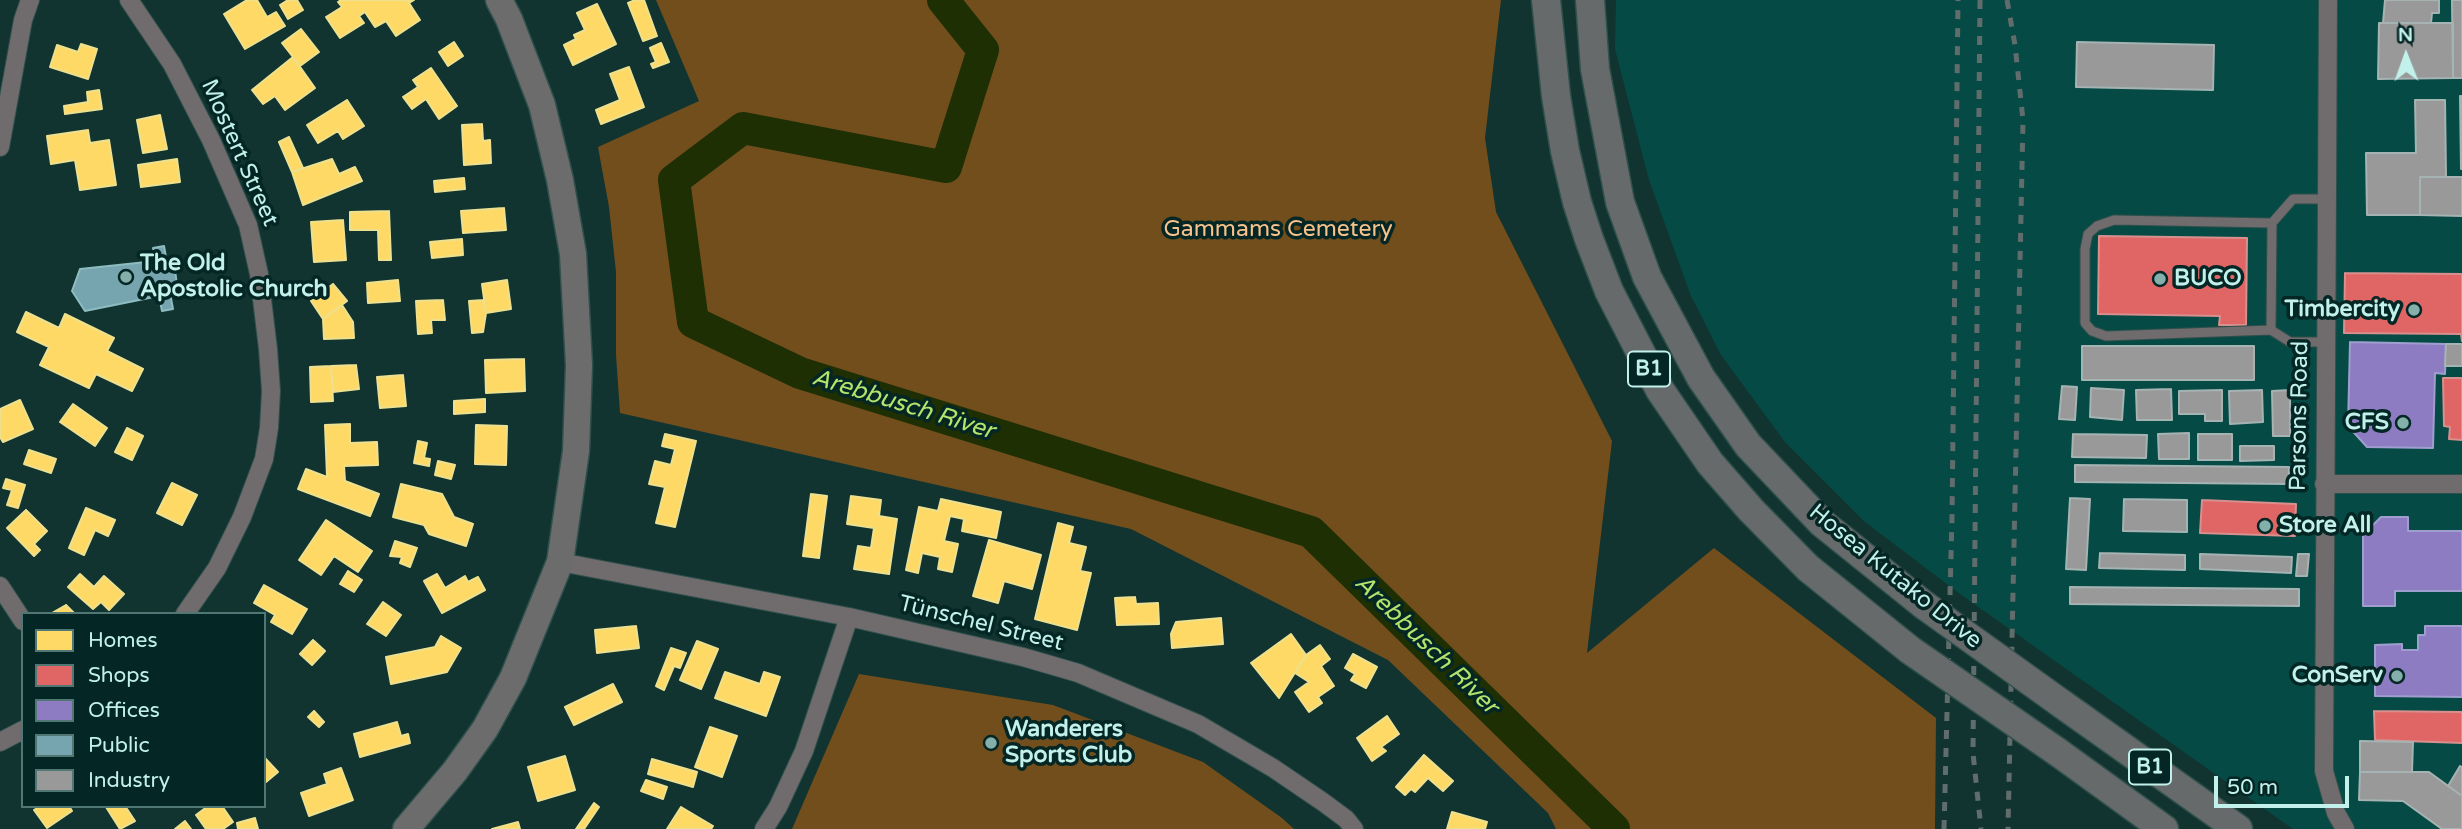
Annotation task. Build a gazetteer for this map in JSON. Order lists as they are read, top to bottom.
{
  "streets": {
    "main road": ["B1", "Hosea Kutako Drive"],
    "street": ["Mostert Street", "Parsons Road", "Tünschel Street"]
  },
  "water": ["Arebbusch River"],
  "parks": ["Gammams Cemetery"],
  "places": [
    "The Old Apostolic Church",
    "BUCO",
    "Timbercity",
    "CFS",
    "Store All",
    "ConServ",
    "Wanderers Sports Club"
  ],
  "legend": [
    "Homes",
    "Shops",
    "Offices",
    "Public",
    "Industry"
  ],
  "scale_bar": "50 m",
  "north": "top"
}
